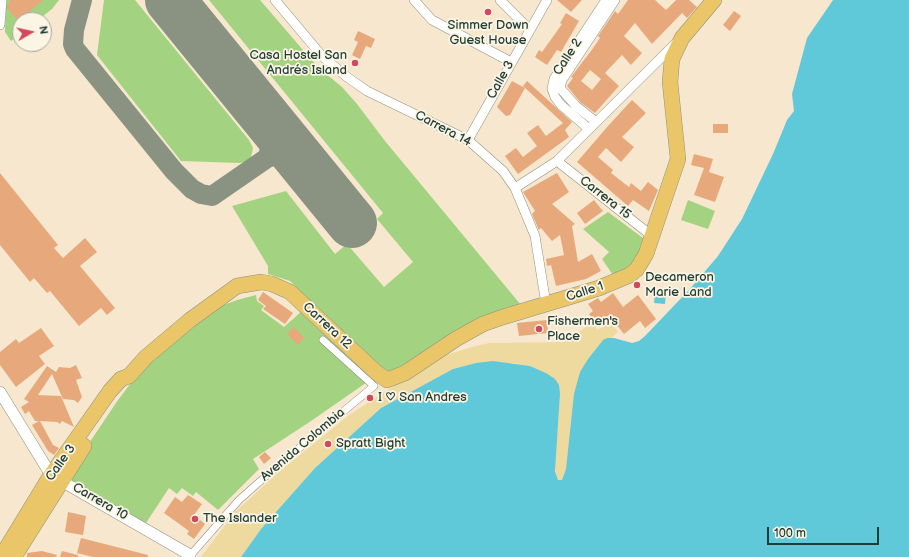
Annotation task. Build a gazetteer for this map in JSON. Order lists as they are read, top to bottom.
{
  "streets": {
    "highway": ["Calle 3", "Calle 1", "Carrera 12"],
    "street": [
      "Calle 2",
      "Carrera 14",
      "Carrera 15",
      "Avenida Colombia",
      "Carrera 10"
    ]
  },
  "crossings": [
    ["Calle 3", "Carrera 14"],
    ["Calle 3", "Carrera 12"],
    ["Calle 3", "Carrera 10"],
    ["Carrera 14", "Calle 1"],
    ["Carrera 15", "Calle 1"],
    ["Calle 1", "Carrera 12"],
    ["Avenida Colombia", "Carrera 10"]
  ],
  "places": [
    "Simmer Down Guest House",
    "Casa Hostel San Andrés Island",
    "Decameron Marie Land",
    "Fishermen's Place",
    "I ♥ San Andres",
    "Spratt Bight",
    "The Islander"
  ],
  "scale_bar": "100 m",
  "north": "right"
}
